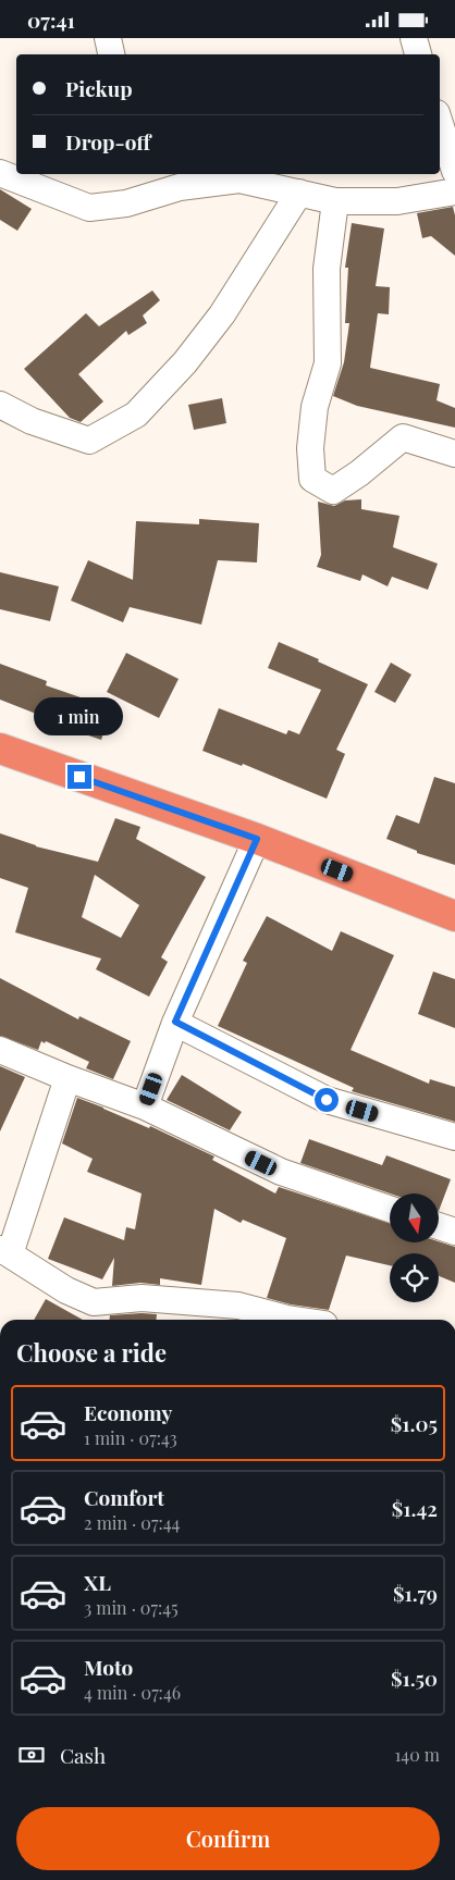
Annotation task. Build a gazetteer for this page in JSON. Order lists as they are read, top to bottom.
{
  "north": "bottom",
  "page": {
    "status": "07:41",
    "banner": ["Pickup", "Drop-off"],
    "bubble": "1 min",
    "heading": "Choose a ride",
    "list": [
      {
        "name": "Economy",
        "note": "1 min · 07:43",
        "value": "$1.05"
      },
      {
        "name": "Comfort",
        "note": "2 min · 07:44",
        "value": "$1.42"
      },
      {
        "name": "XL",
        "note": "3 min · 07:45",
        "value": "$1.79"
      },
      {
        "name": "Moto",
        "note": "4 min · 07:46",
        "value": "$1.50"
      }
    ],
    "pay": ["Cash", "140 m"],
    "buttons": "Confirm"
  }
}
